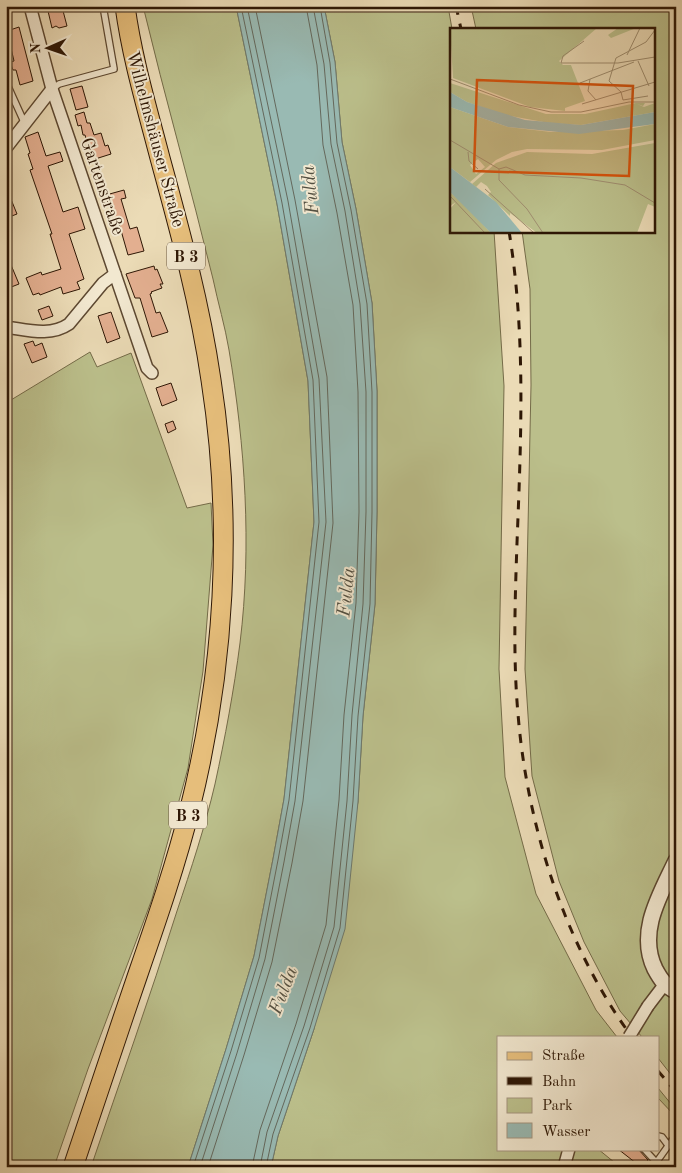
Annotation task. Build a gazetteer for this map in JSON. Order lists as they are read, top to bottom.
{
  "streets": {
    "main road": ["Wilhelmshäuser Straße", "B 3"],
    "street": ["Gartenstraße"]
  },
  "crossings": [
    ["Wilhelmshäuser Straße", "Gartenstraße"]
  ],
  "water": ["Fulda"],
  "legend": [
    "Straße",
    "Bahn",
    "Park",
    "Wasser"
  ],
  "north": "left"
}
